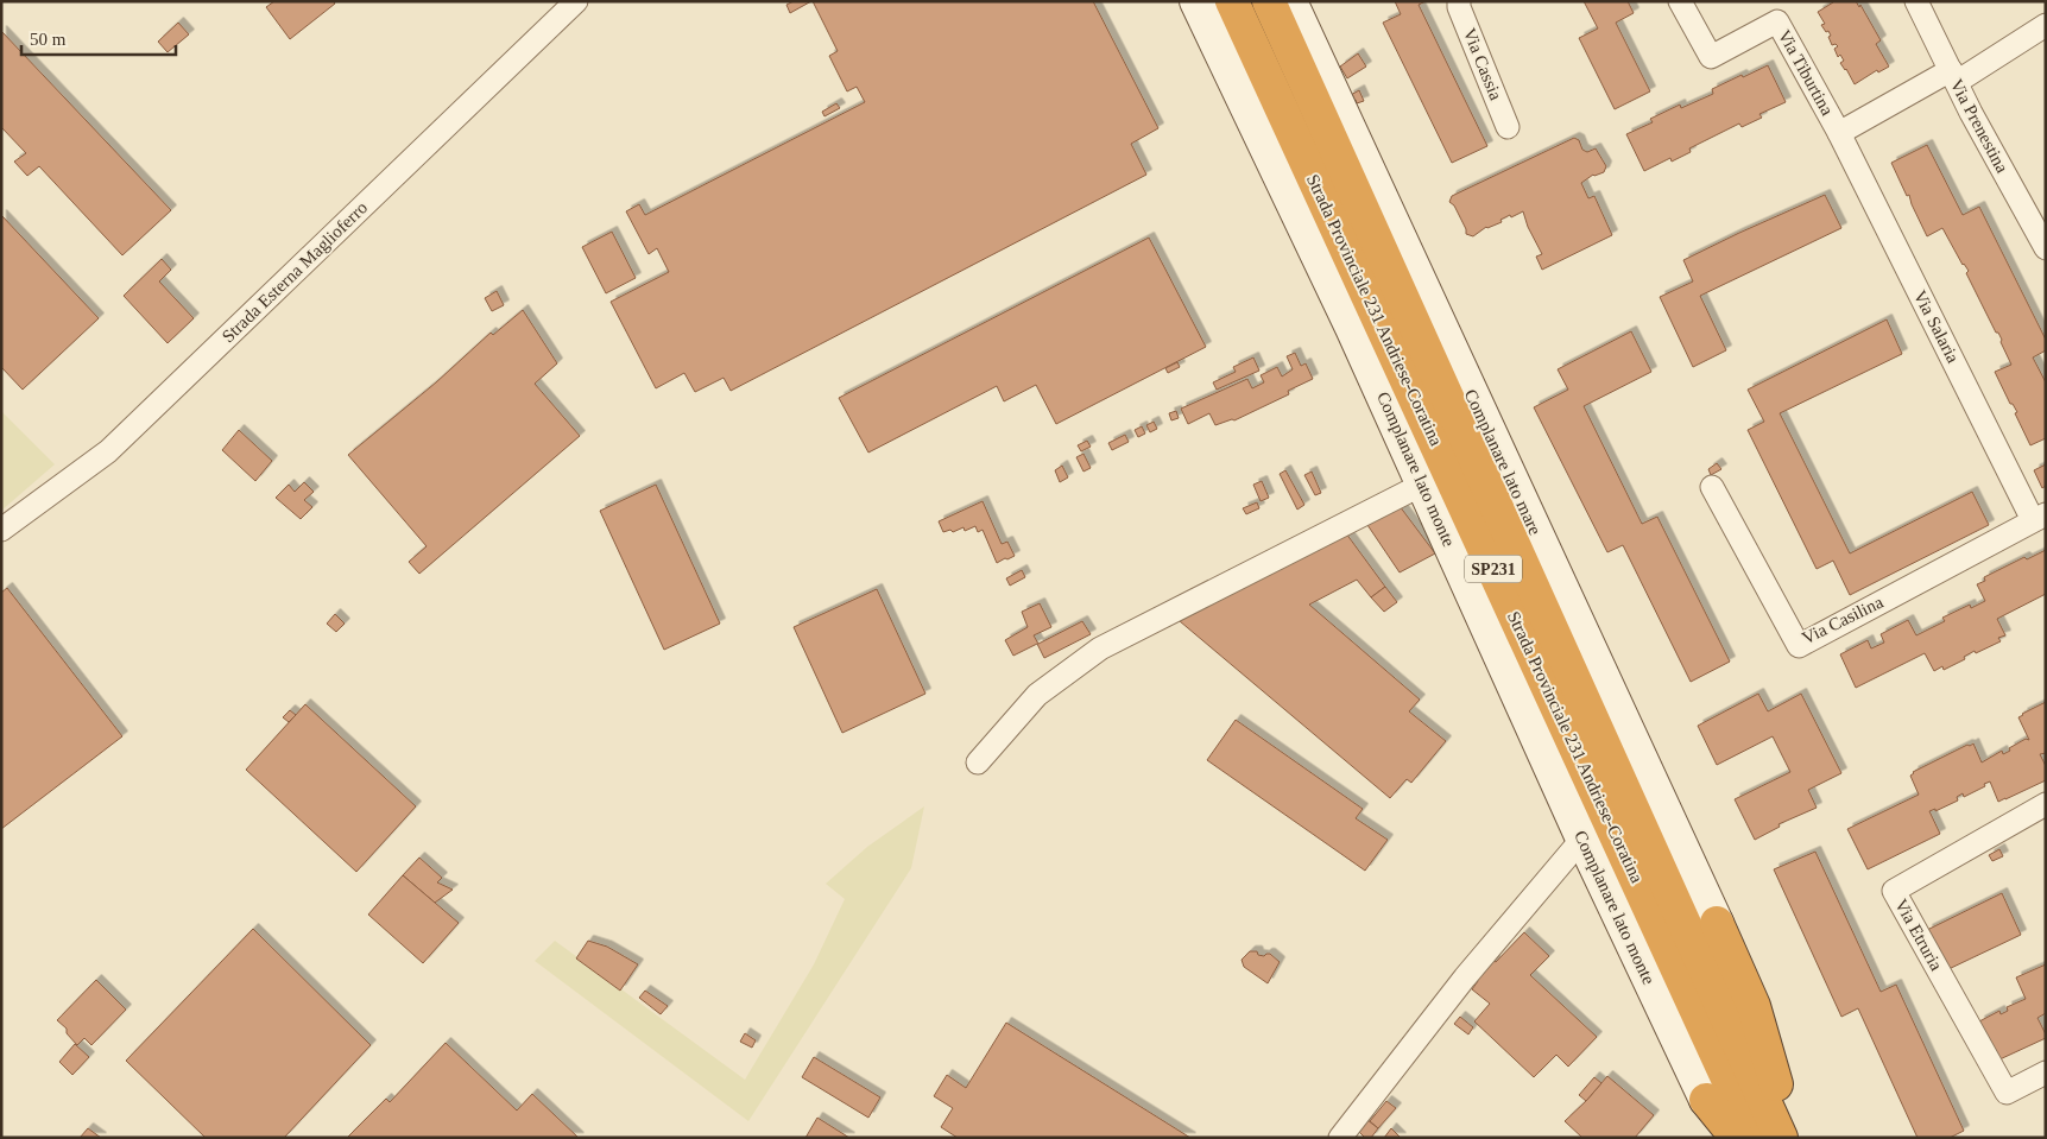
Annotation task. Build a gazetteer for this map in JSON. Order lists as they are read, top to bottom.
{
  "streets": {
    "highway": ["Strada Provinciale 231 Andriese-Coratina", "SP231"],
    "street": [
      "Via Cassia",
      "Via Tiburtina",
      "Via Prenestina",
      "Strada Esterna Maglioferro",
      "Via Salaria",
      "Complanare lato mare",
      "Complanare lato monte",
      "Via Casilina",
      "Via Etruria"
    ]
  },
  "crossings": [
    ["Via Tiburtina", "Via Prenestina"],
    ["Via Tiburtina", "Via Salaria"],
    ["Via Salaria", "Via Casilina"]
  ],
  "scale_bar": "50 m"
}
